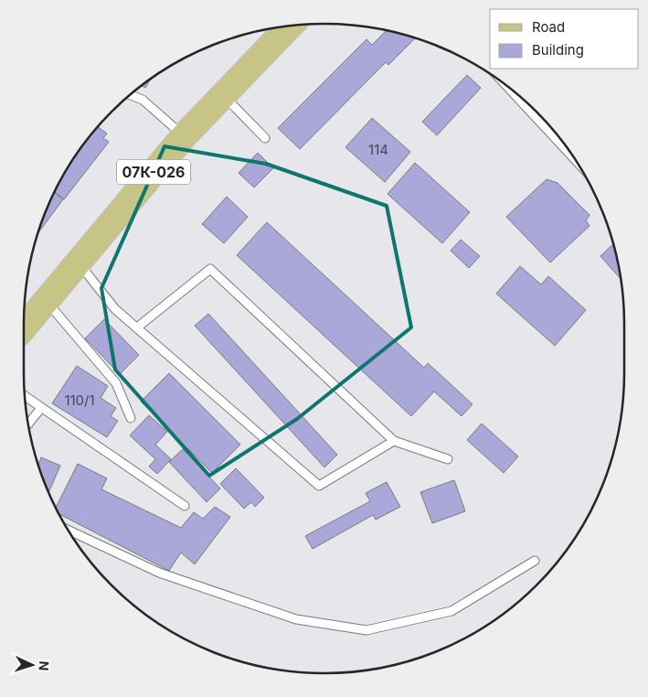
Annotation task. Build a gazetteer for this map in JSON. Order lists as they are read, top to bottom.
{
  "streets": {
    "main road": ["07К-026"]
  },
  "house_numbers": ["114", "110/1"],
  "legend": ["Road", "Building"],
  "north": "right"
}
